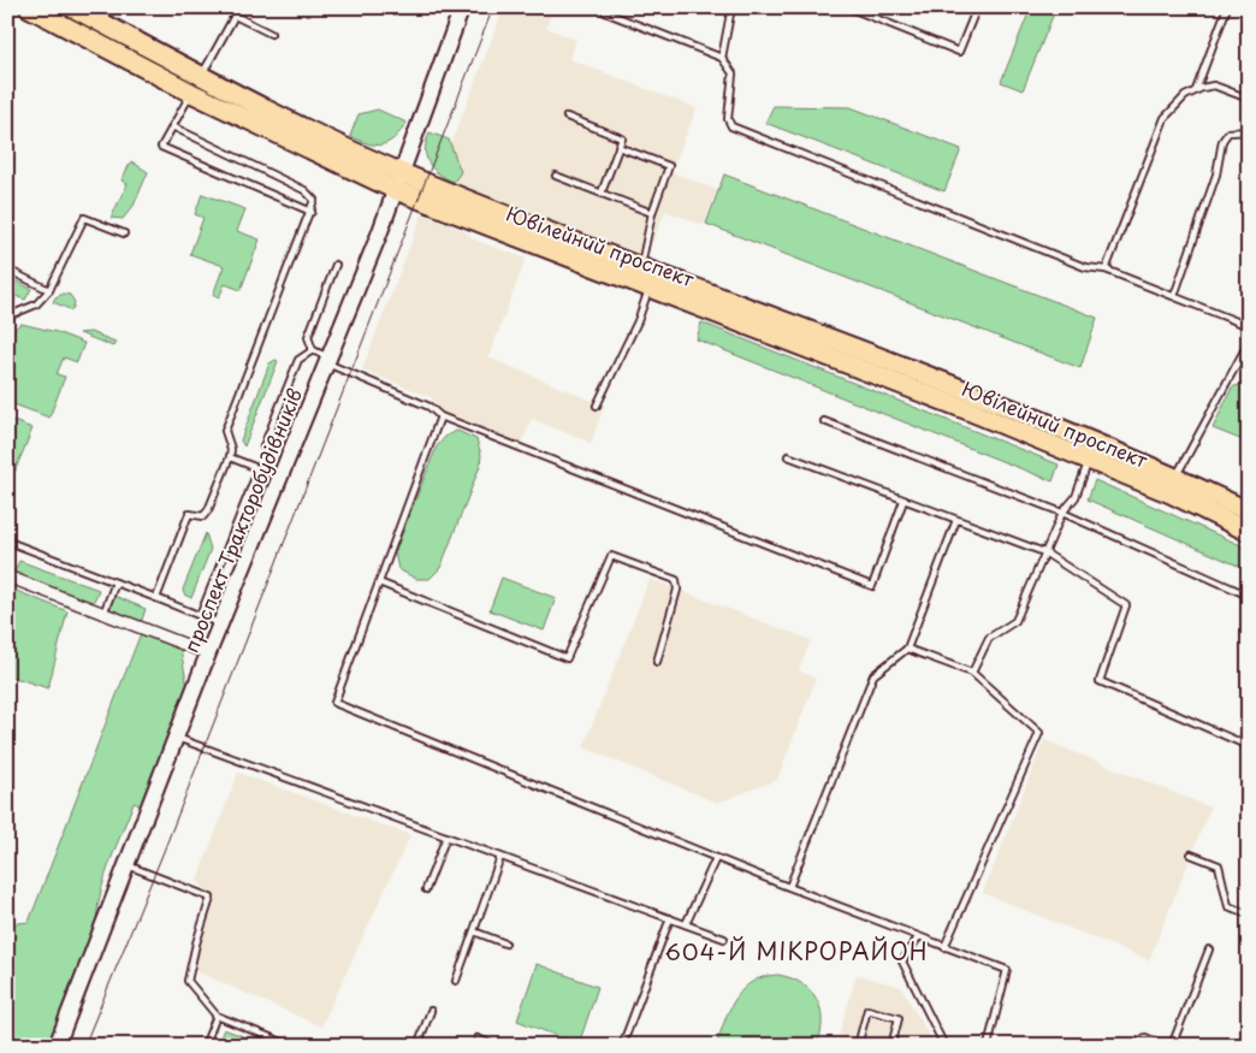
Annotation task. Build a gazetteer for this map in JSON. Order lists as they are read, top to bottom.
{
  "streets": {
    "main road": ["Ювілейний проспект", "проспект Тракторобудівників"]
  },
  "crossings": [
    ["Ювілейний проспект", "проспект Тракторобудівників"]
  ],
  "districts": ["604-Й МІКРОРАЙОН"]
}
